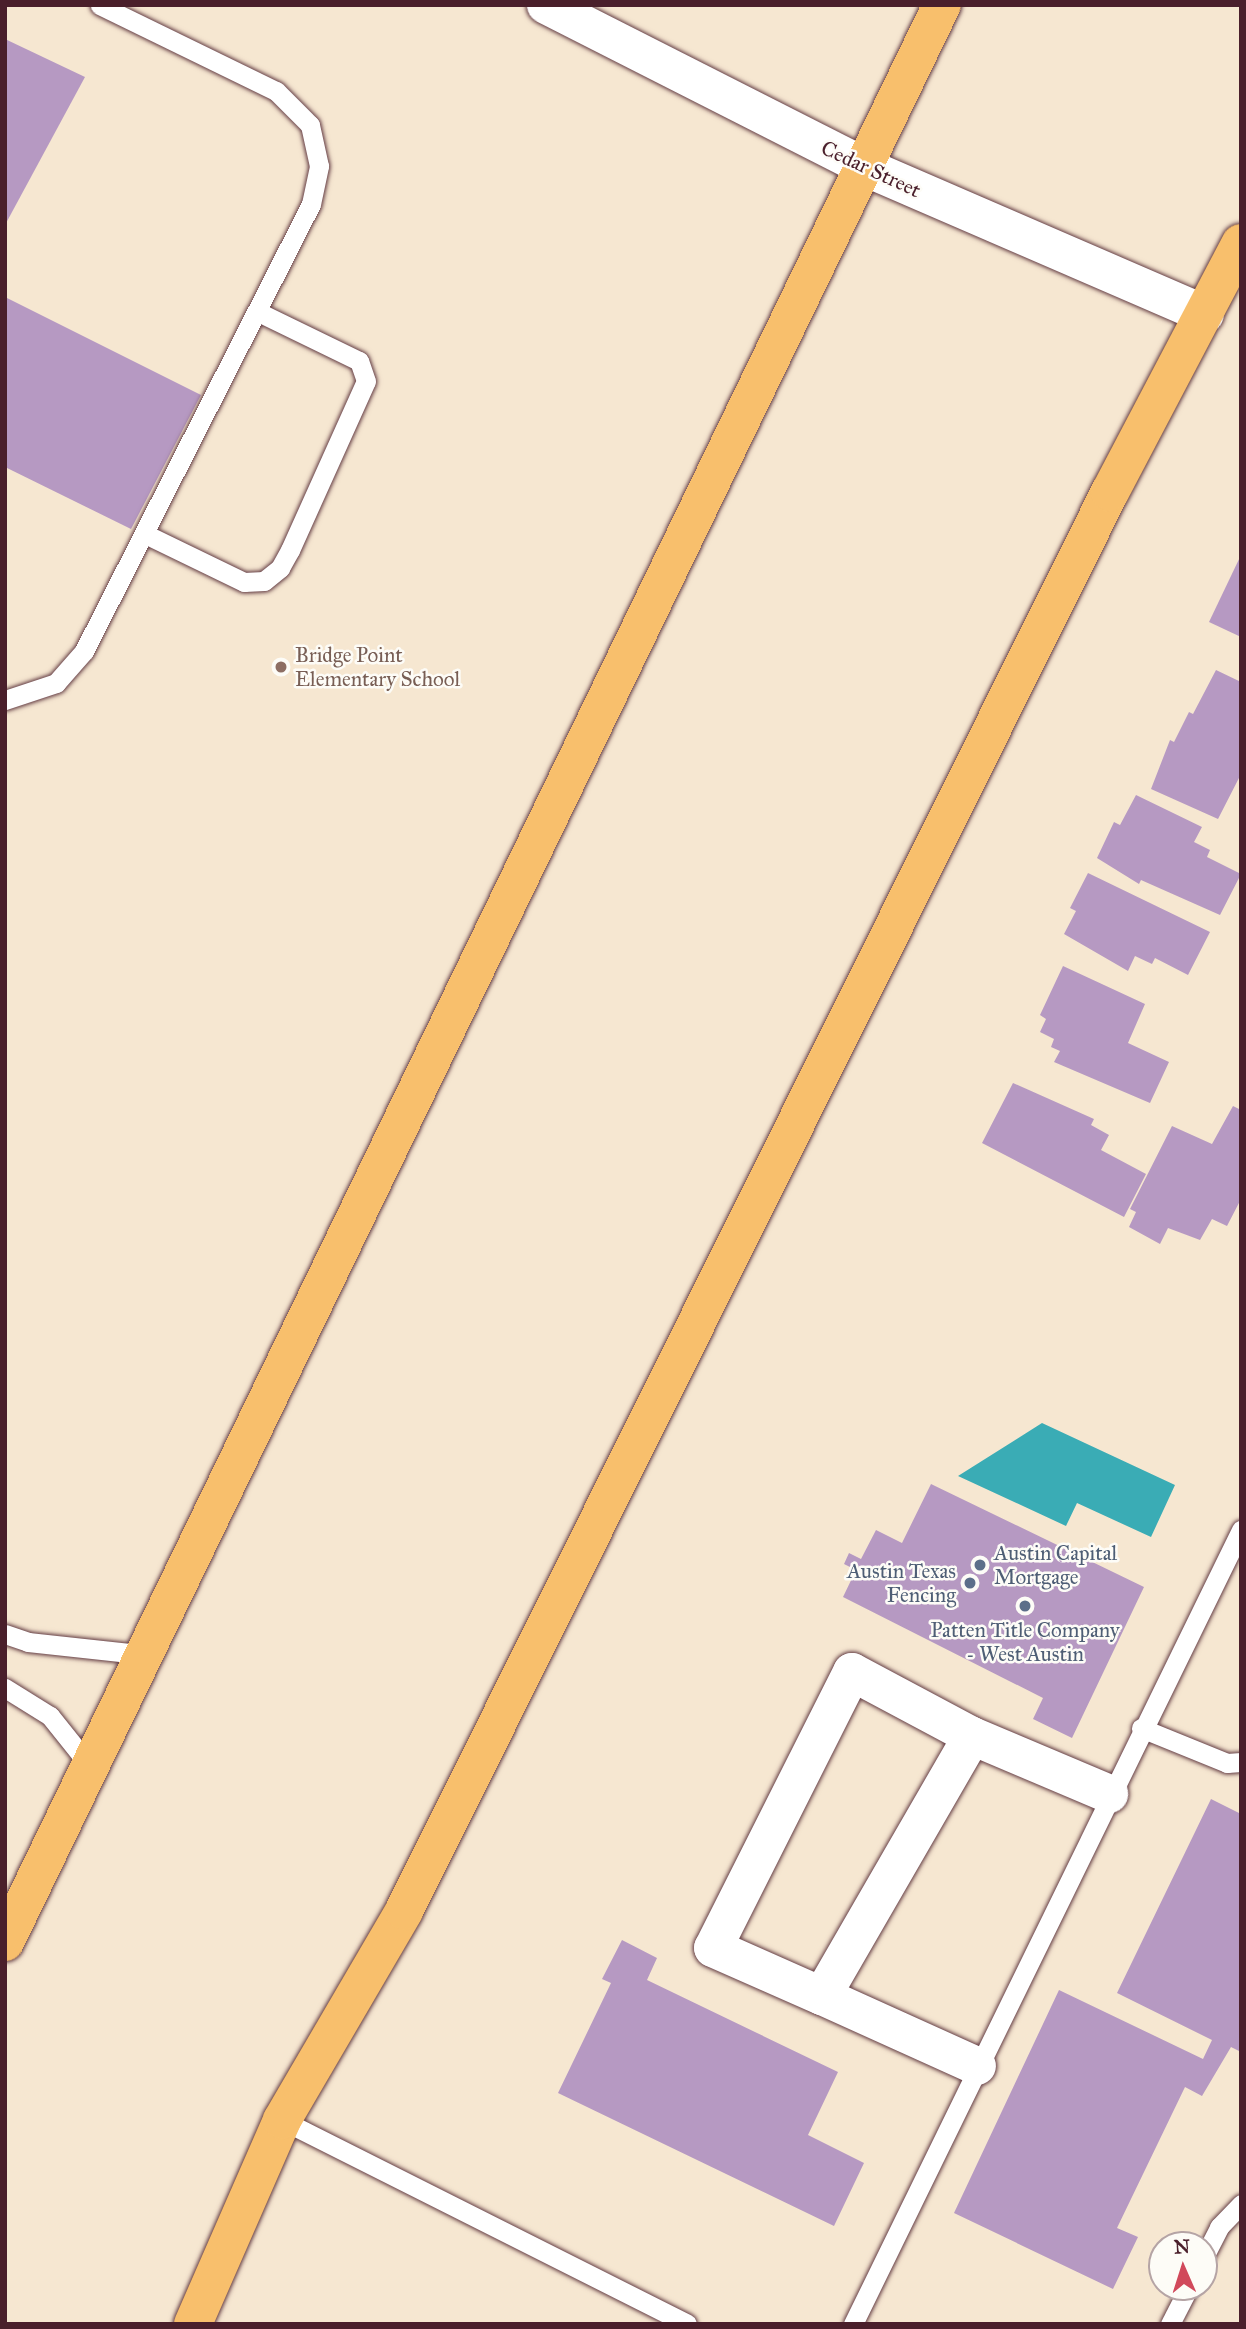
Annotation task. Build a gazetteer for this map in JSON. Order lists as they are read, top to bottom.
{
  "streets": {
    "street": ["Cedar Street"]
  },
  "places": [
    "Bridge Point Elementary School",
    "Austin Capital Mortgage",
    "Austin Texas Fencing",
    "Patten Title Company - West Austin"
  ],
  "north": "top"
}
